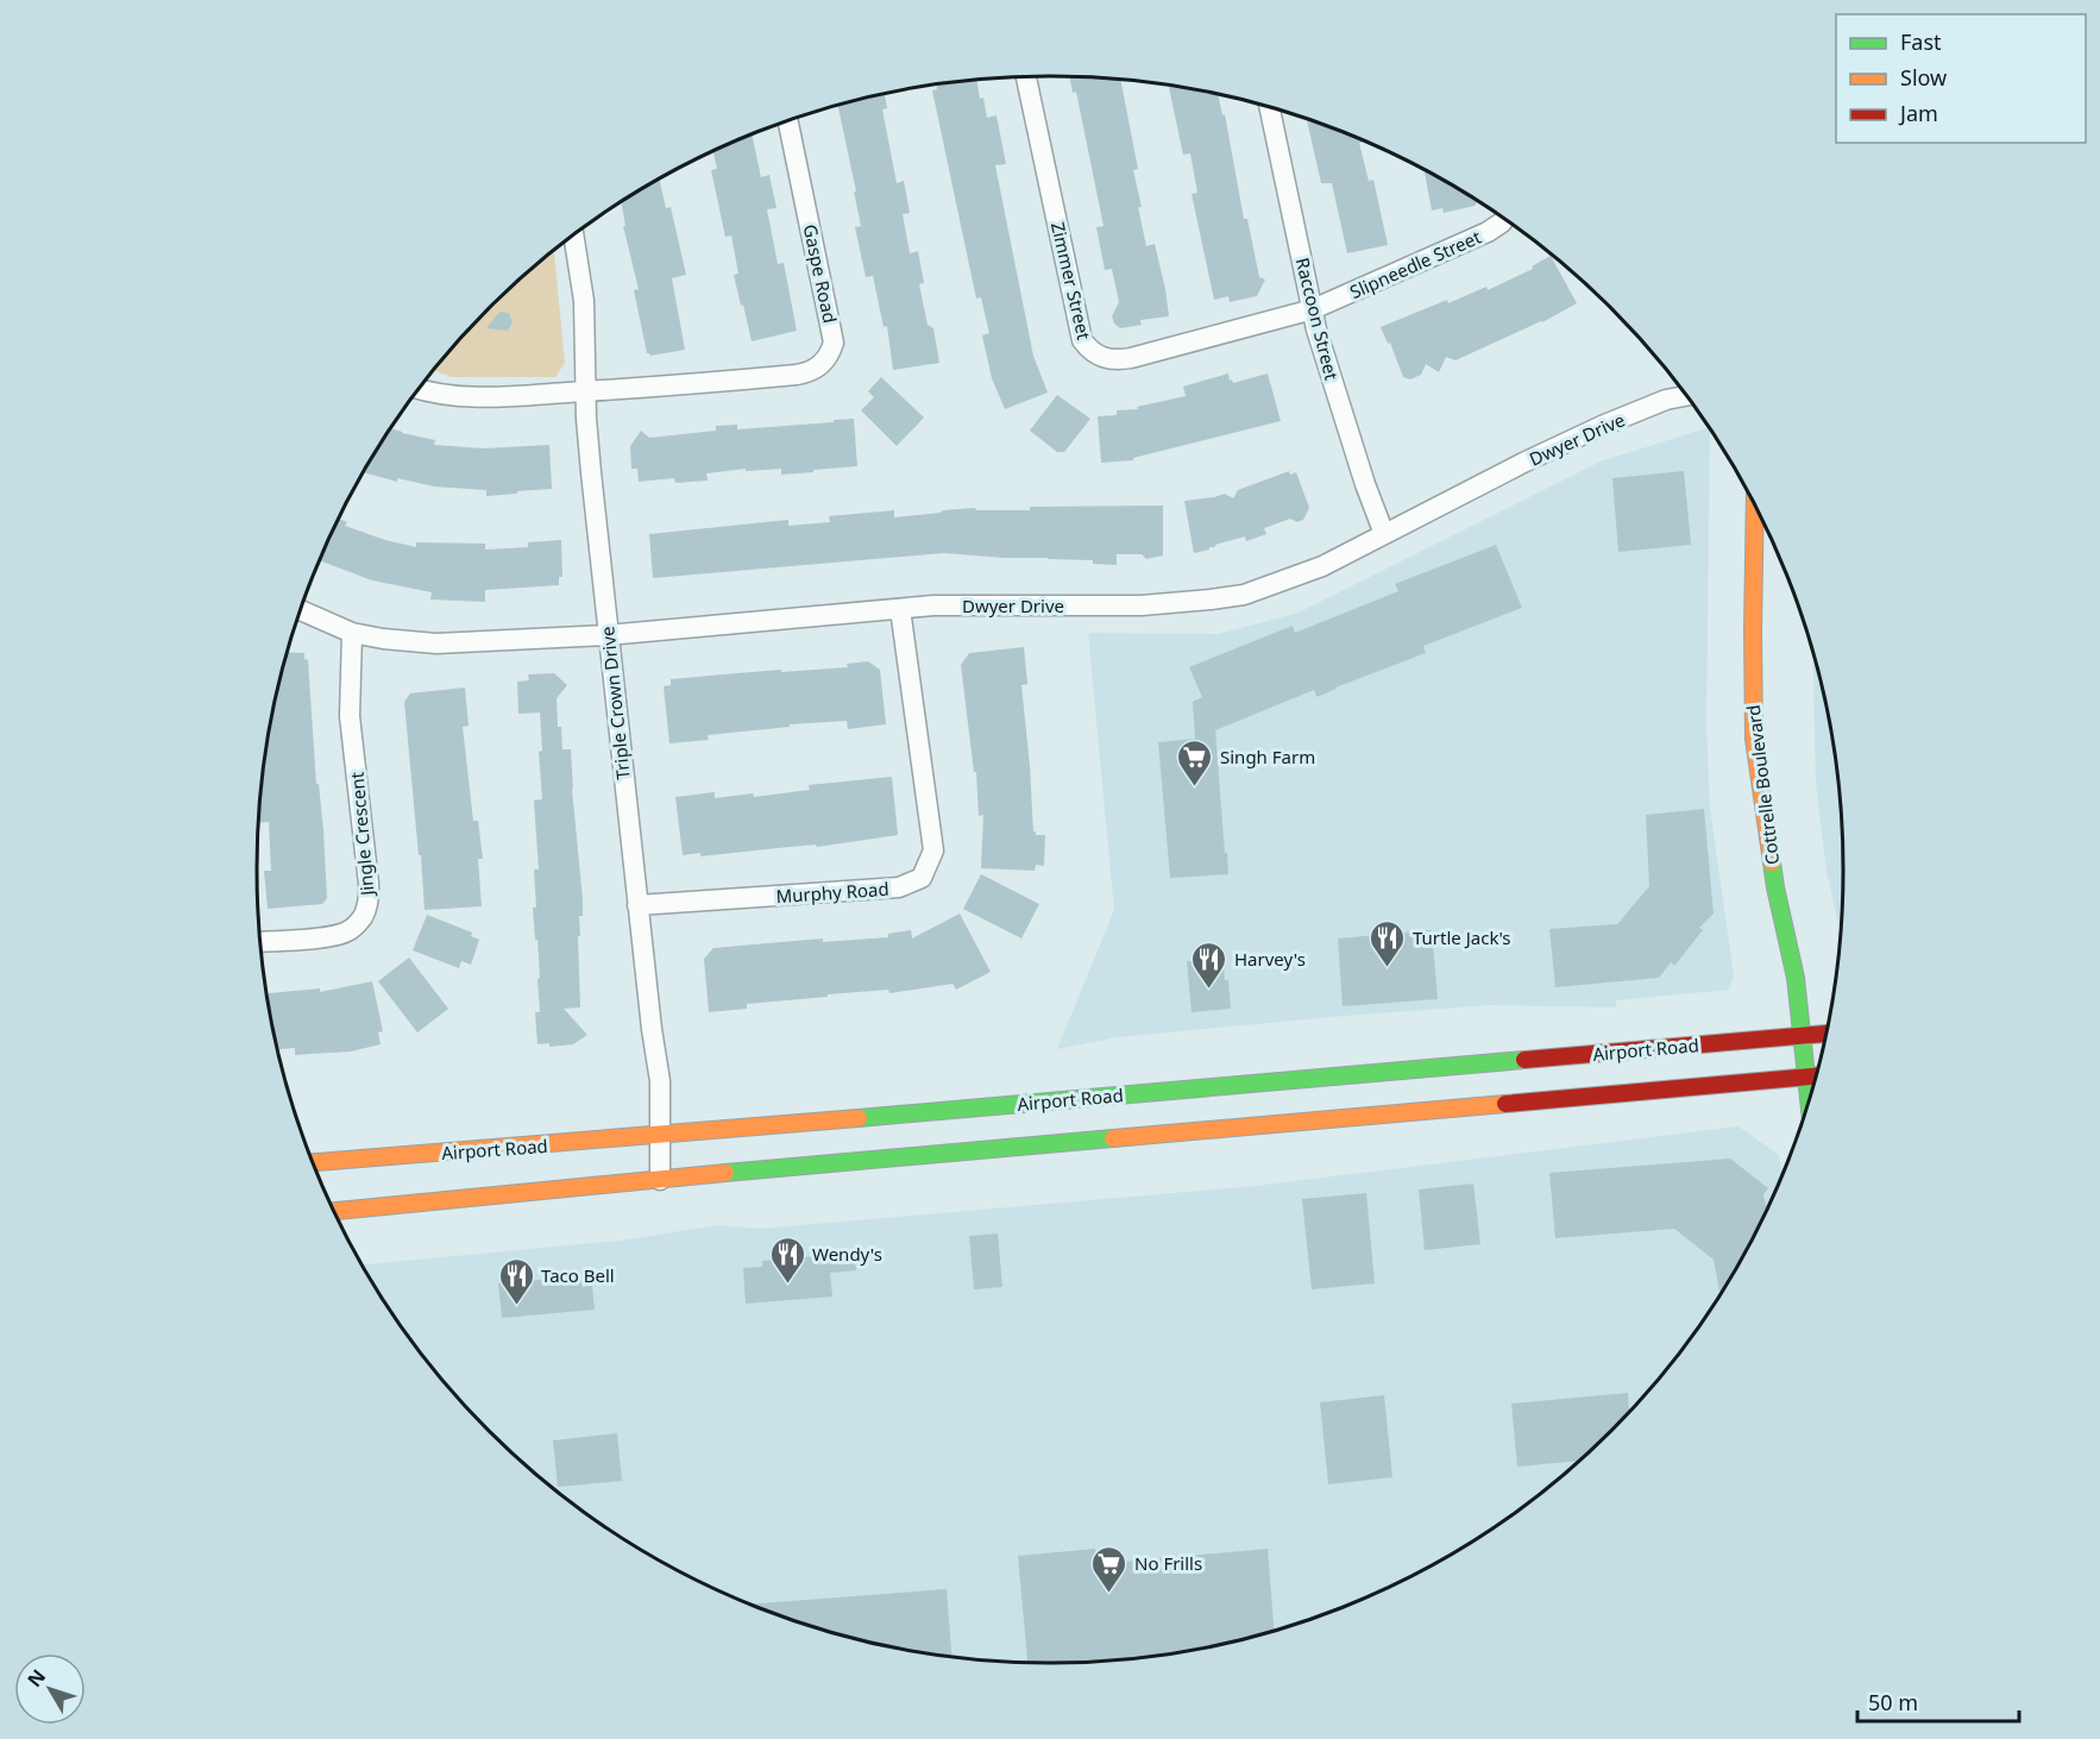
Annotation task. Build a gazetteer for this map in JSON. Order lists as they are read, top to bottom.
{
  "streets": {
    "main road": ["Cottrelle Boulevard", "Airport Road"],
    "street": [
      "Slipneedle Street",
      "Gaspe Road",
      "Zimmer Street",
      "Raccoon Street",
      "Dwyer Drive",
      "Triple Crown Drive",
      "Jingle Crescent",
      "Murphy Road"
    ]
  },
  "crossings": [
    ["Slipneedle Street", "Zimmer Street"],
    ["Slipneedle Street", "Raccoon Street"],
    ["Gaspe Road", "Triple Crown Drive"],
    ["Zimmer Street", "Raccoon Street"],
    ["Raccoon Street", "Dwyer Drive"],
    ["Dwyer Drive", "Triple Crown Drive"],
    ["Dwyer Drive", "Jingle Crescent"],
    ["Dwyer Drive", "Murphy Road"],
    ["Triple Crown Drive", "Murphy Road"],
    ["Triple Crown Drive", "Airport Road"],
    ["Cottrelle Boulevard", "Airport Road"]
  ],
  "places": {
    "supermarket": ["Singh Farm", "No Frills"],
    "restaurant": [
      "Turtle Jack's",
      "Harvey's",
      "Wendy's",
      "Taco Bell"
    ]
  },
  "legend": ["Fast", "Slow", "Jam"],
  "scale_bar": "50 m",
  "north": "top left"
}
